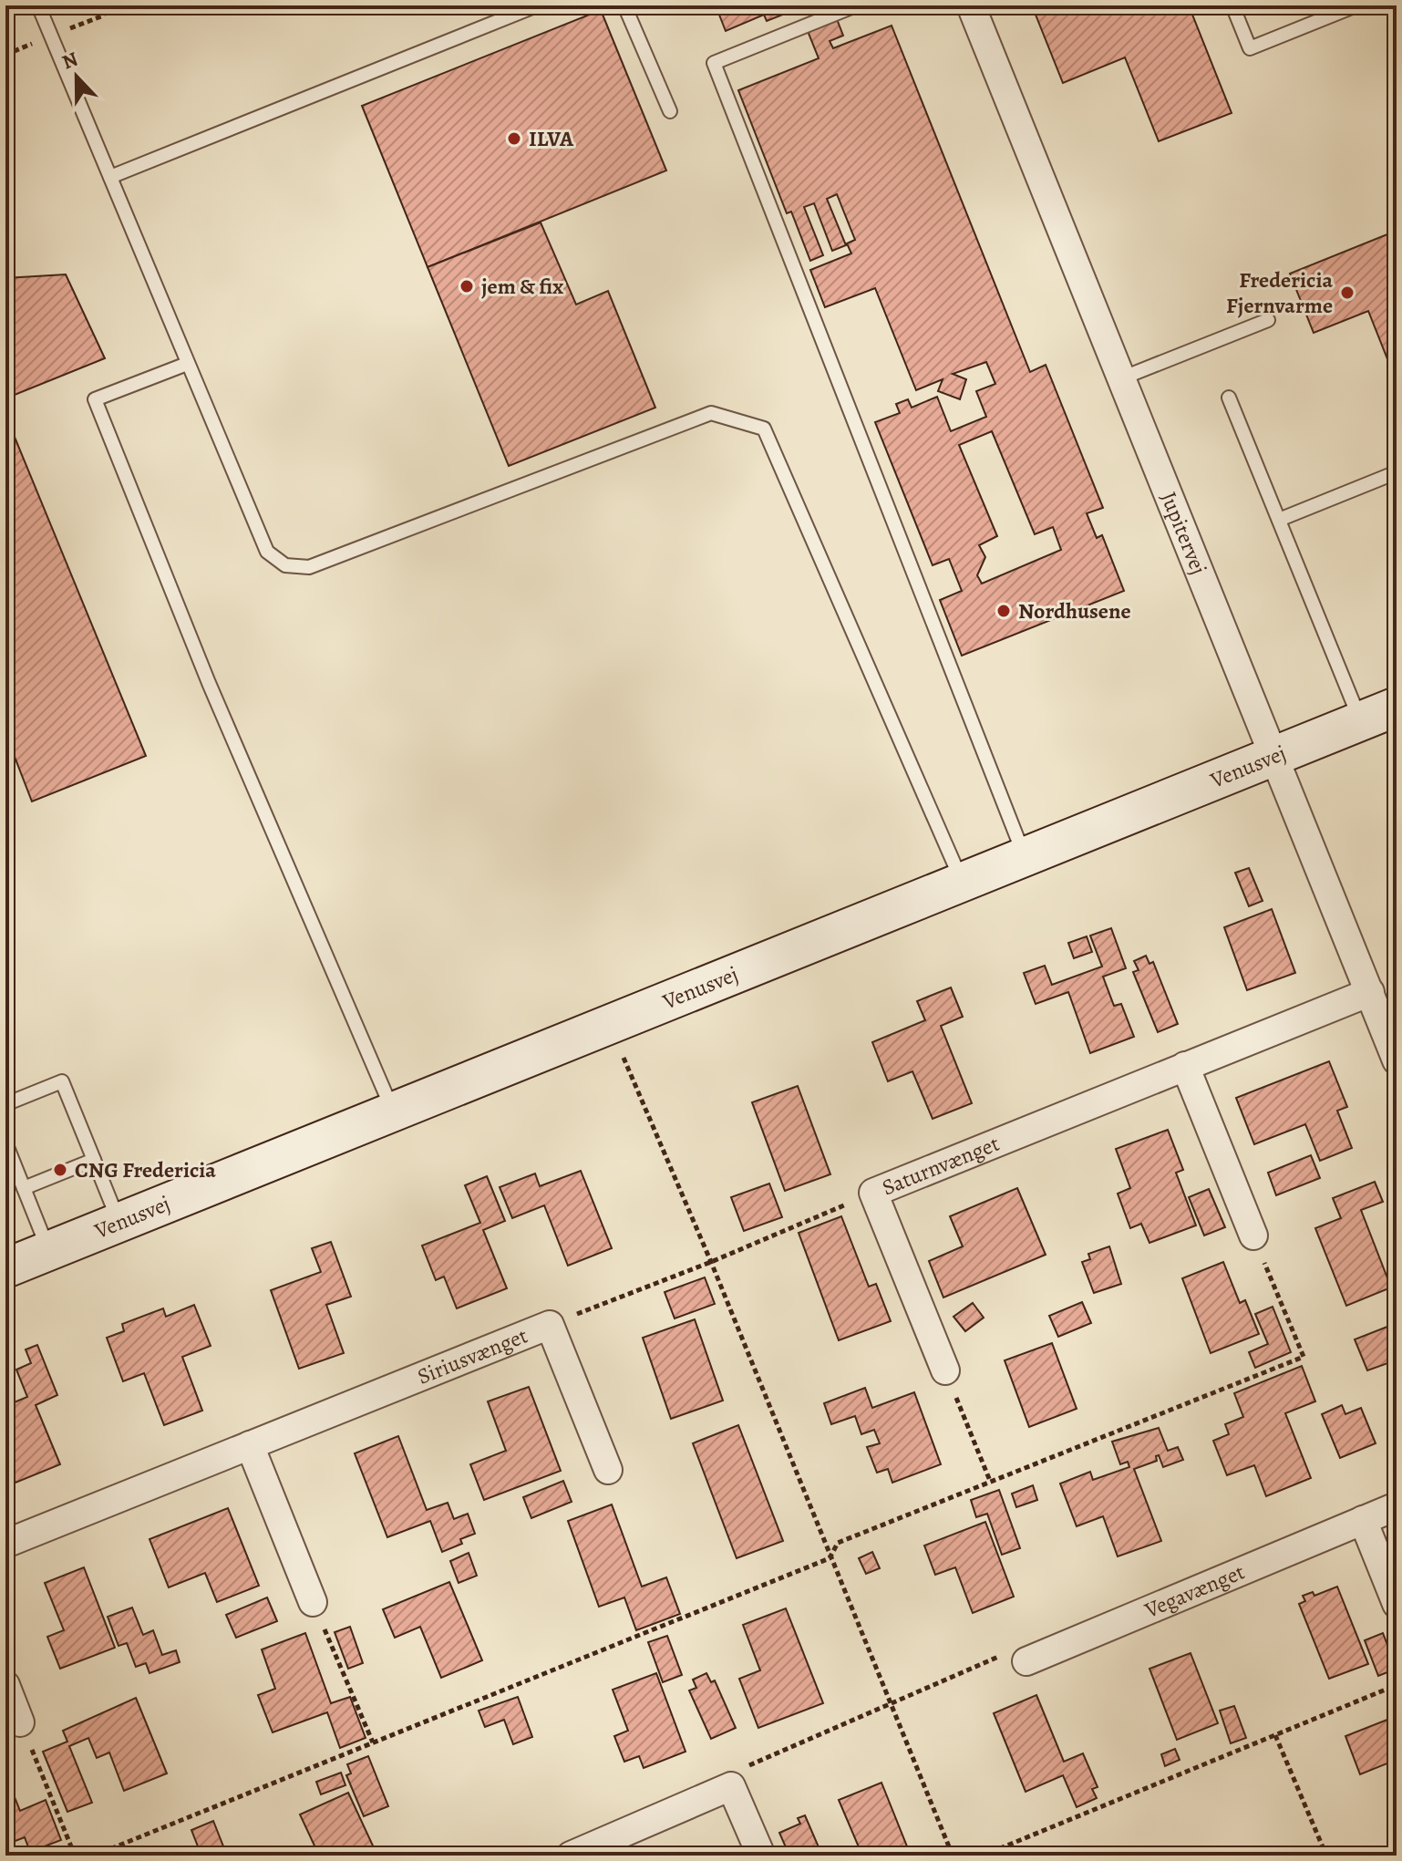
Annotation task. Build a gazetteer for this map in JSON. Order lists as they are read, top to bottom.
{
  "streets": {
    "street": [
      "Jupitervej",
      "Venusvej",
      "Saturnvænget",
      "Siriusvænget",
      "Vegavænget"
    ]
  },
  "crossings": [
    ["Jupitervej", "Venusvej"],
    ["Jupitervej", "Saturnvænget"]
  ],
  "places": [
    "ILVA",
    "jem & fix",
    "Fredericia Fjernvarme",
    "Nordhusene",
    "CNG Fredericia"
  ],
  "north": "top"
}
